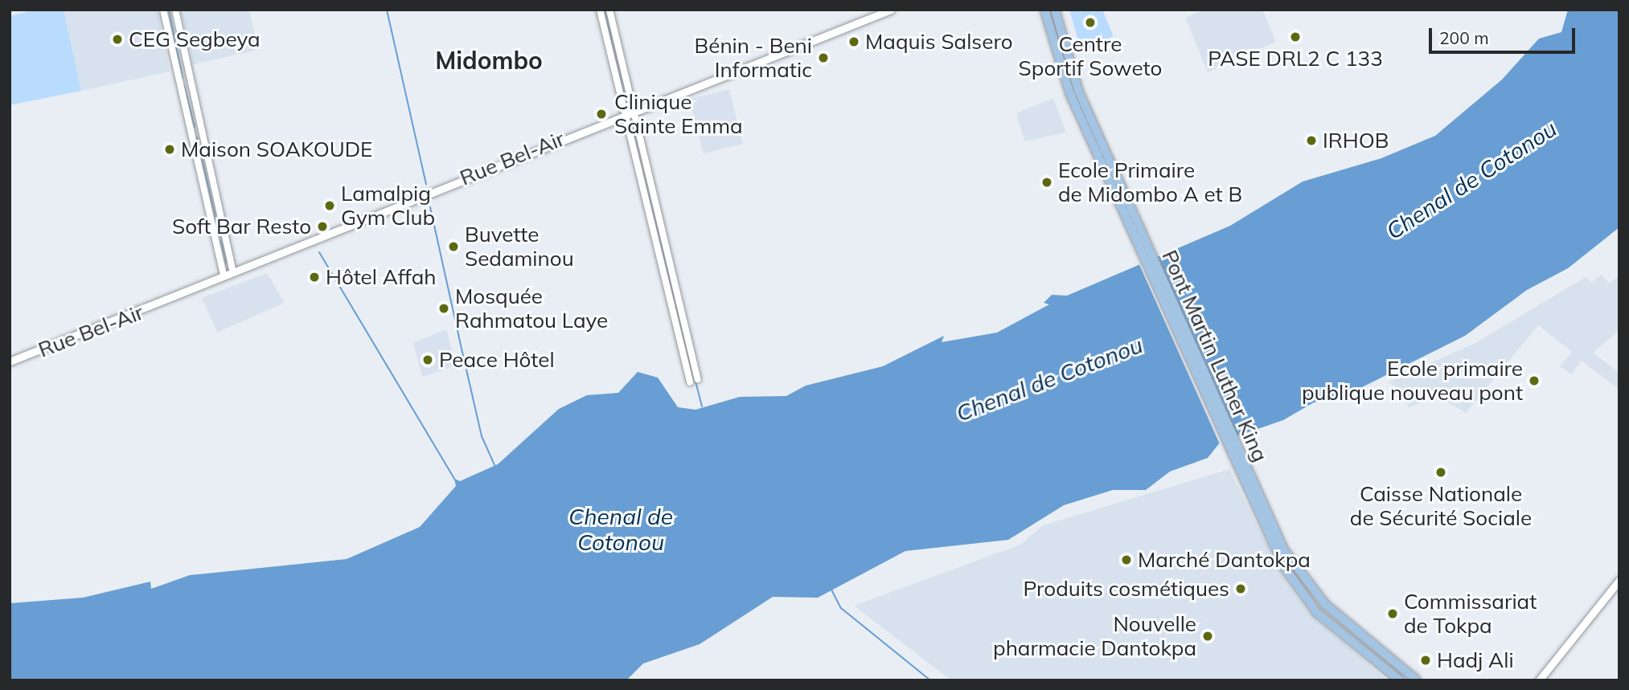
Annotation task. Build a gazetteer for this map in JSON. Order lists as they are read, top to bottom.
{
  "streets": {
    "main road": ["Rue Bel-Air", "Pont Martin Luther King"]
  },
  "districts": ["Midombo"],
  "water": ["Chenal de Cotonou"],
  "places": [
    "Centre Sportif Soweto",
    "PASE DRL2 C 133",
    "CEG Segbeya",
    "Maquis Salsero",
    "Bénin - Beni Informatic",
    "Clinique Sainte Emma",
    "IRHOB",
    "Maison SOAKOUDE",
    "Ecole Primaire de Midombo A et B",
    "Lamalpig Gym Club",
    "Soft Bar Resto",
    "Buvette Sedaminou",
    "Hôtel Affah",
    "Mosquée Rahmatou Laye",
    "Peace Hôtel",
    "Ecole primaire publique nouveau pont",
    "Caisse Nationale de Sécurité Sociale",
    "Marché Dantokpa",
    "Produits cosmétiques",
    "Commissariat de Tokpa",
    "Nouvelle pharmacie Dantokpa",
    "Hadj Ali"
  ],
  "scale_bar": "200 m"
}
